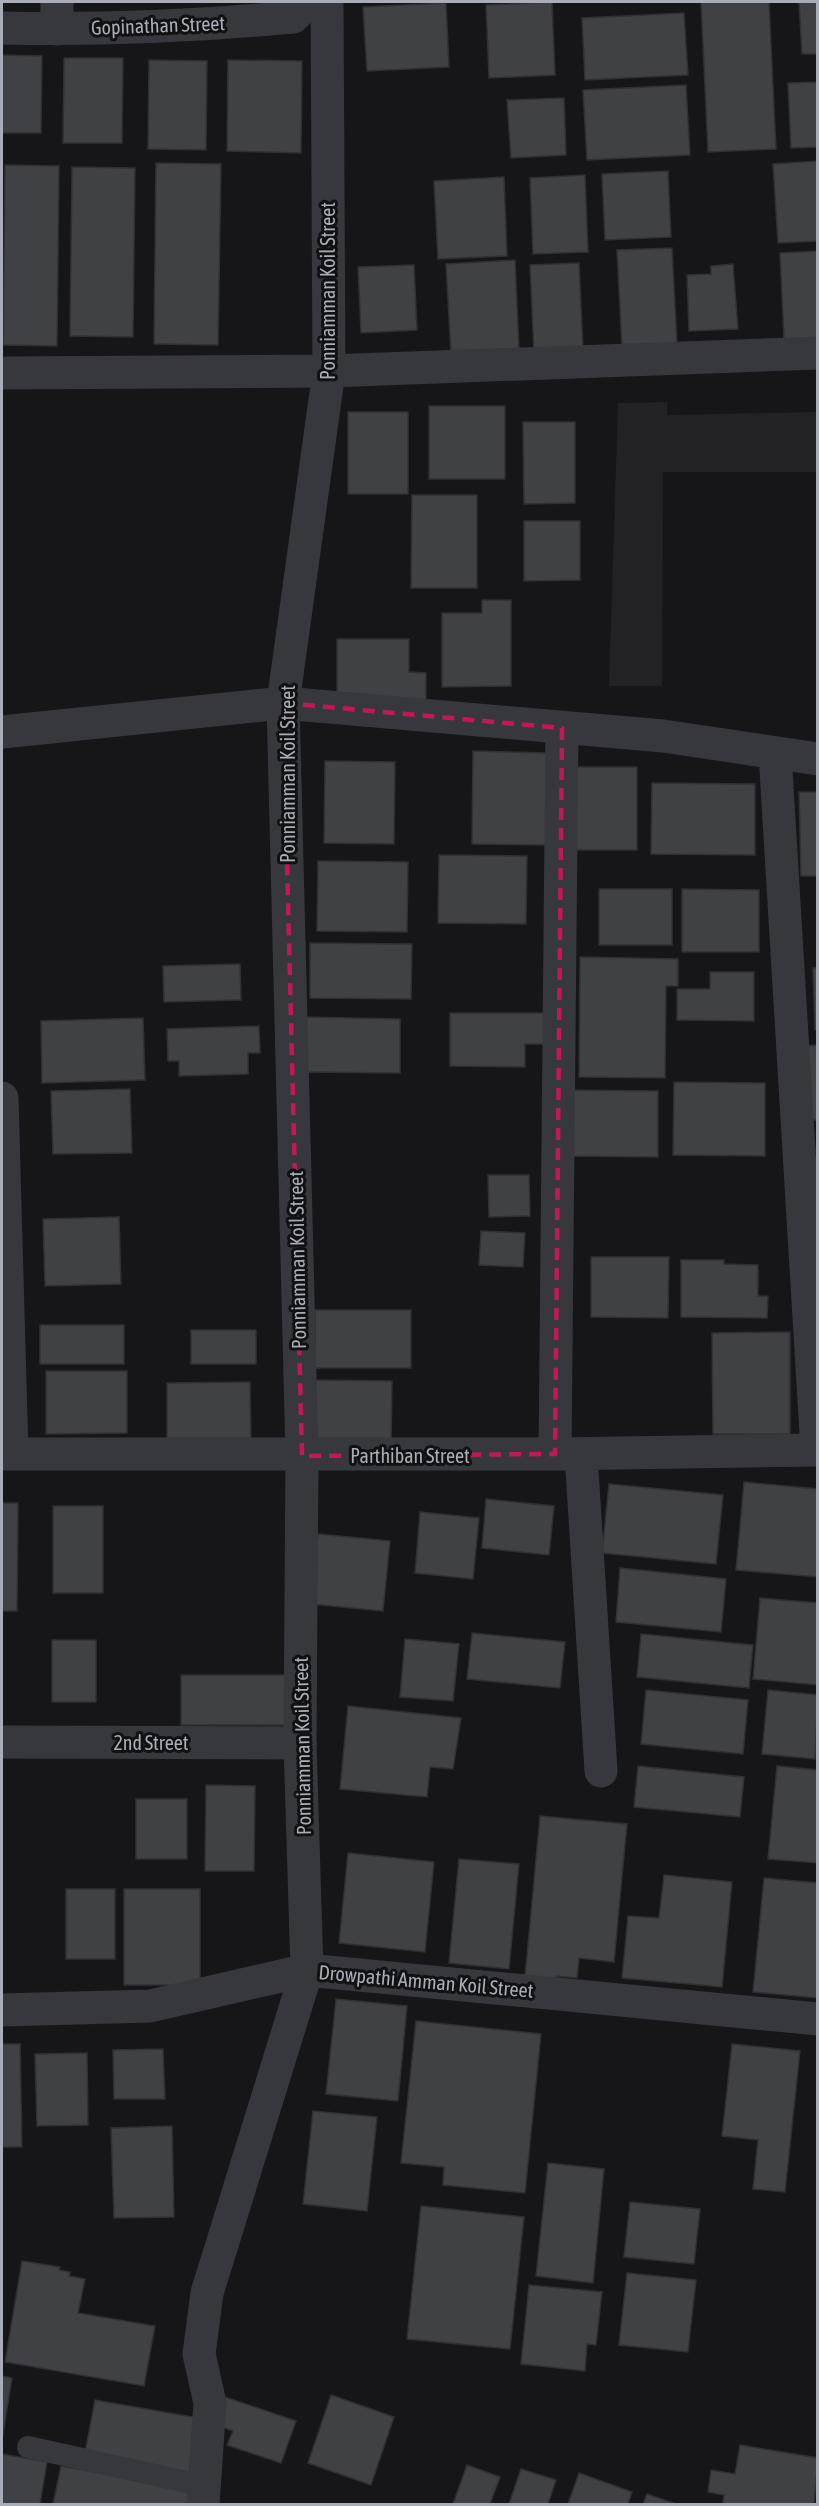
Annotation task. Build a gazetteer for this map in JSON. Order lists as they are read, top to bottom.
{
  "streets": {
    "street": [
      "Gopinathan Street",
      "Ponniamman Koil Street",
      "Parthiban Street",
      "2nd Street",
      "Drowpathi Amman Koil Street"
    ]
  },
  "crossings": [
    ["Ponniamman Koil Street", "Parthiban Street"],
    ["Ponniamman Koil Street", "2nd Street"],
    ["Ponniamman Koil Street", "Drowpathi Amman Koil Street"]
  ]
}
